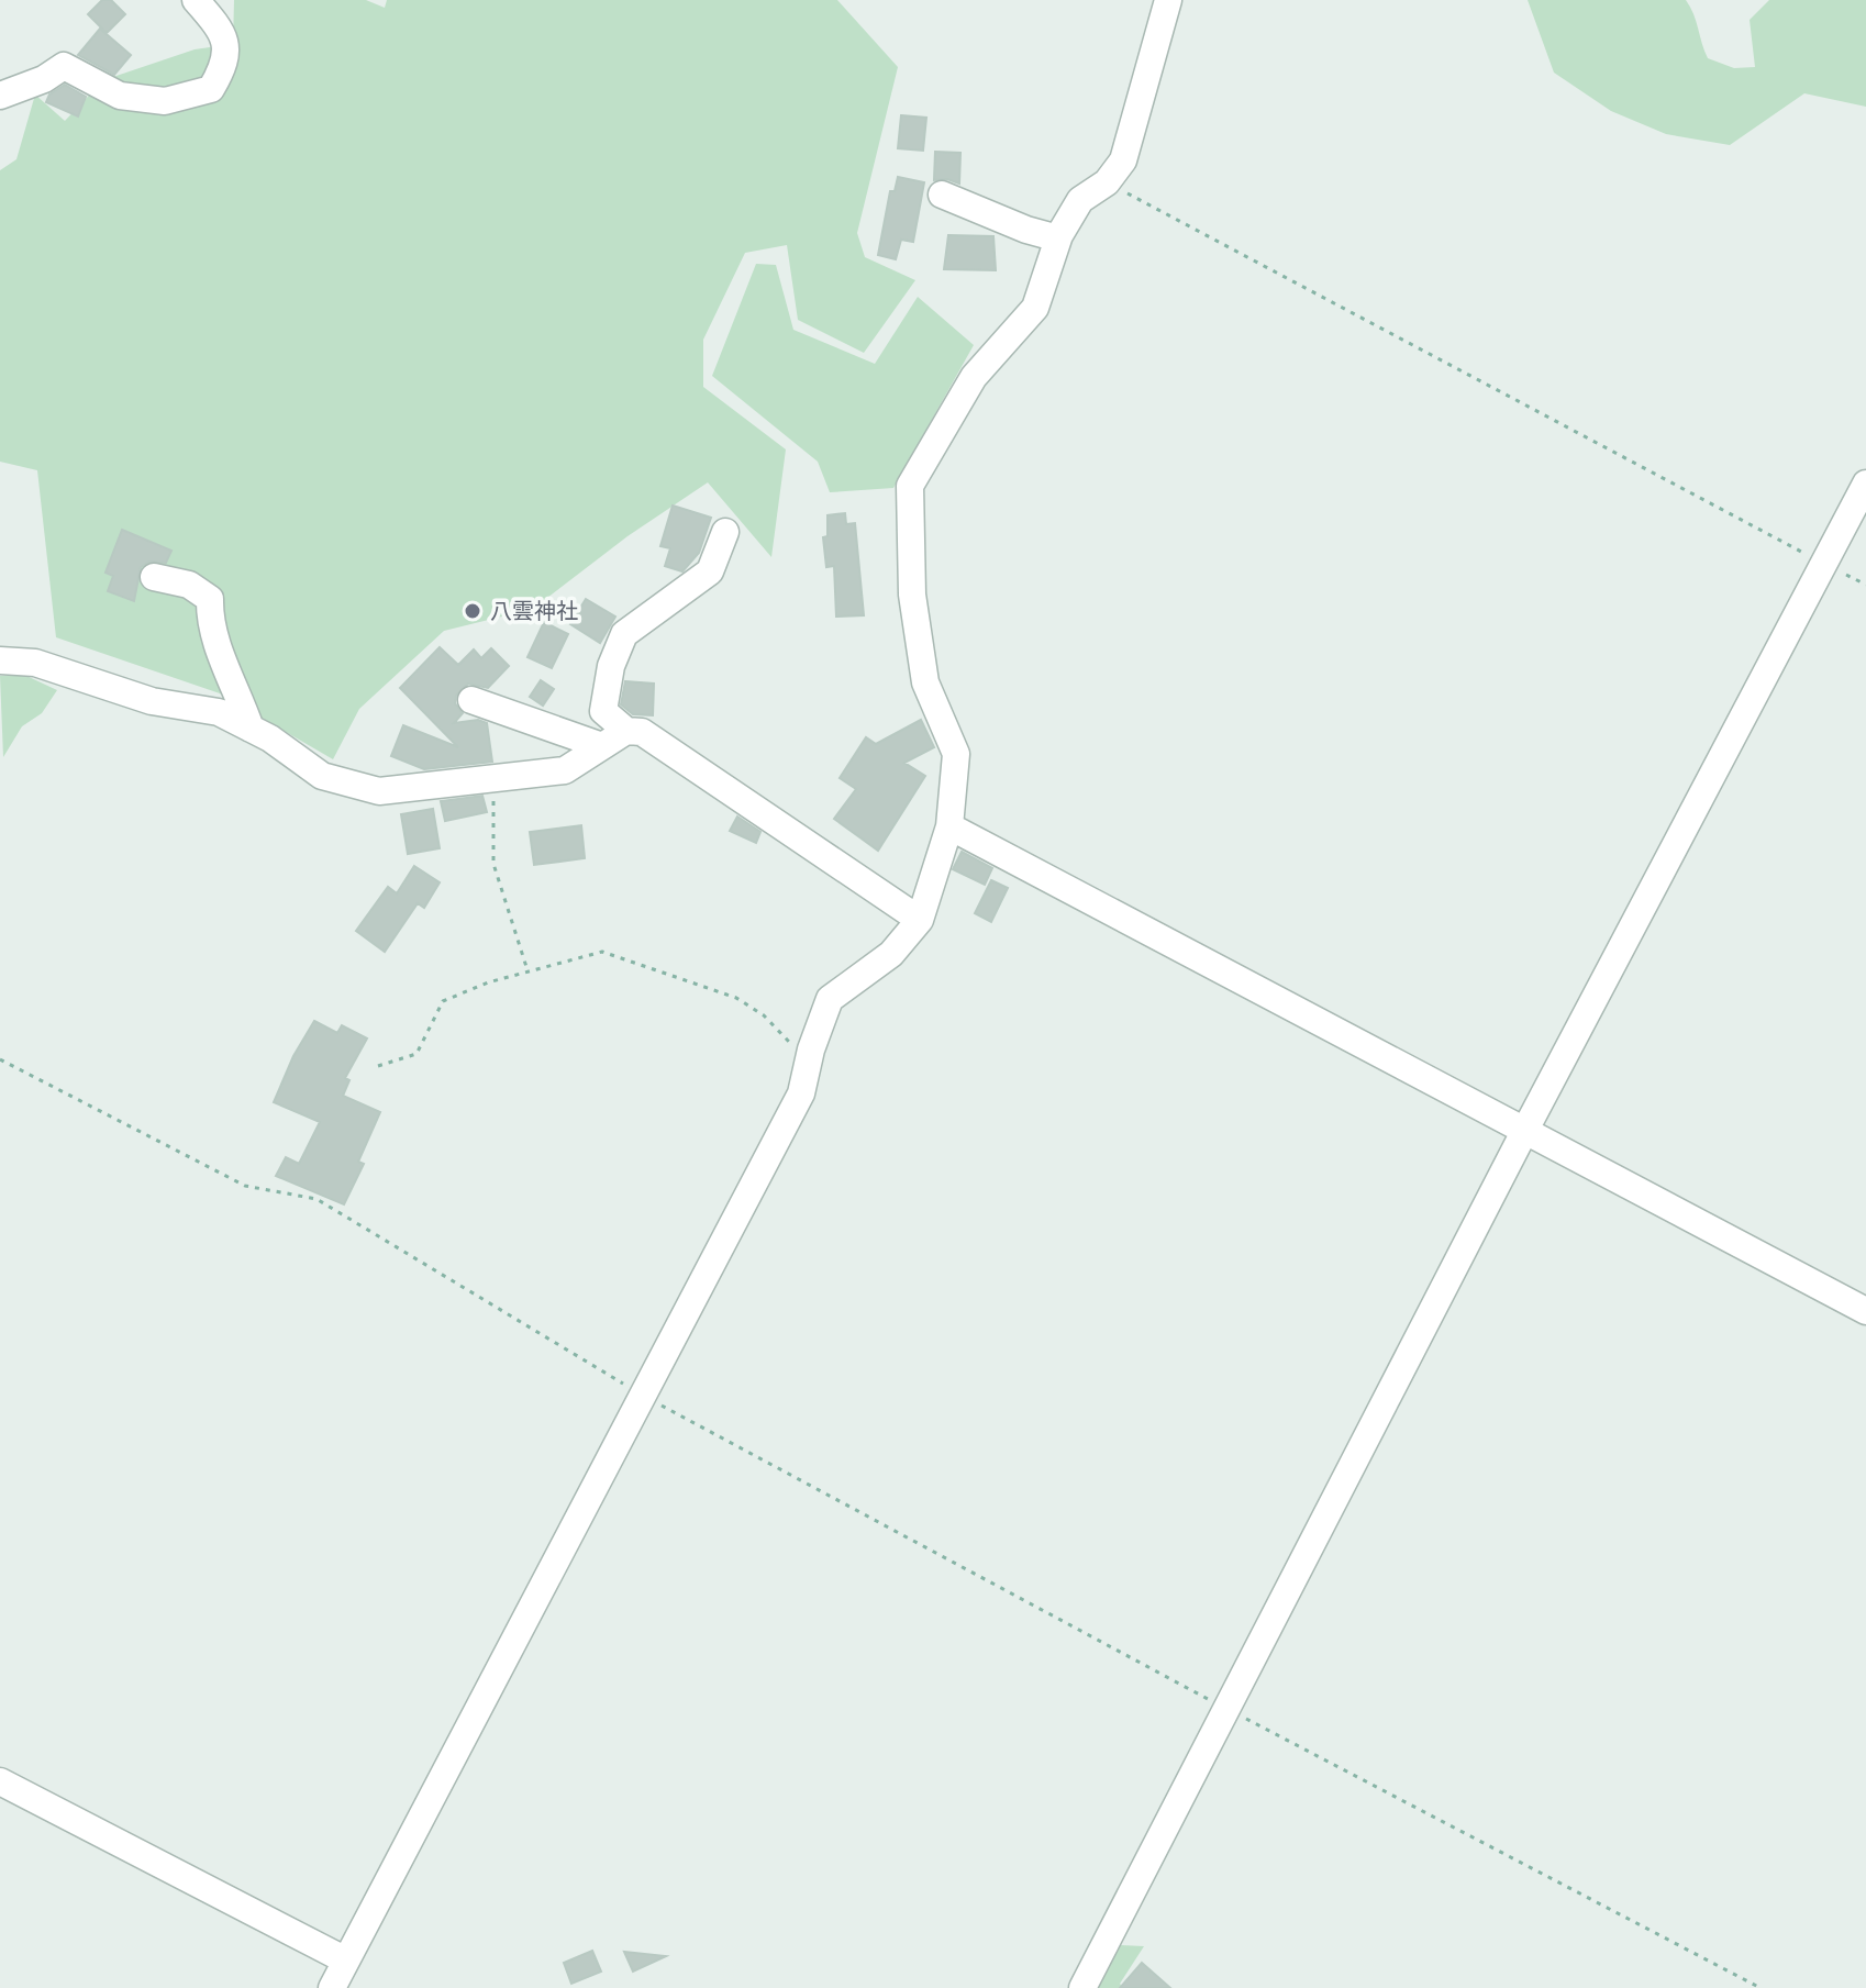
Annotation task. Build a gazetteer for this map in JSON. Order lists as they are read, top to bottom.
{
  "places": ["八雲神社"]
}
